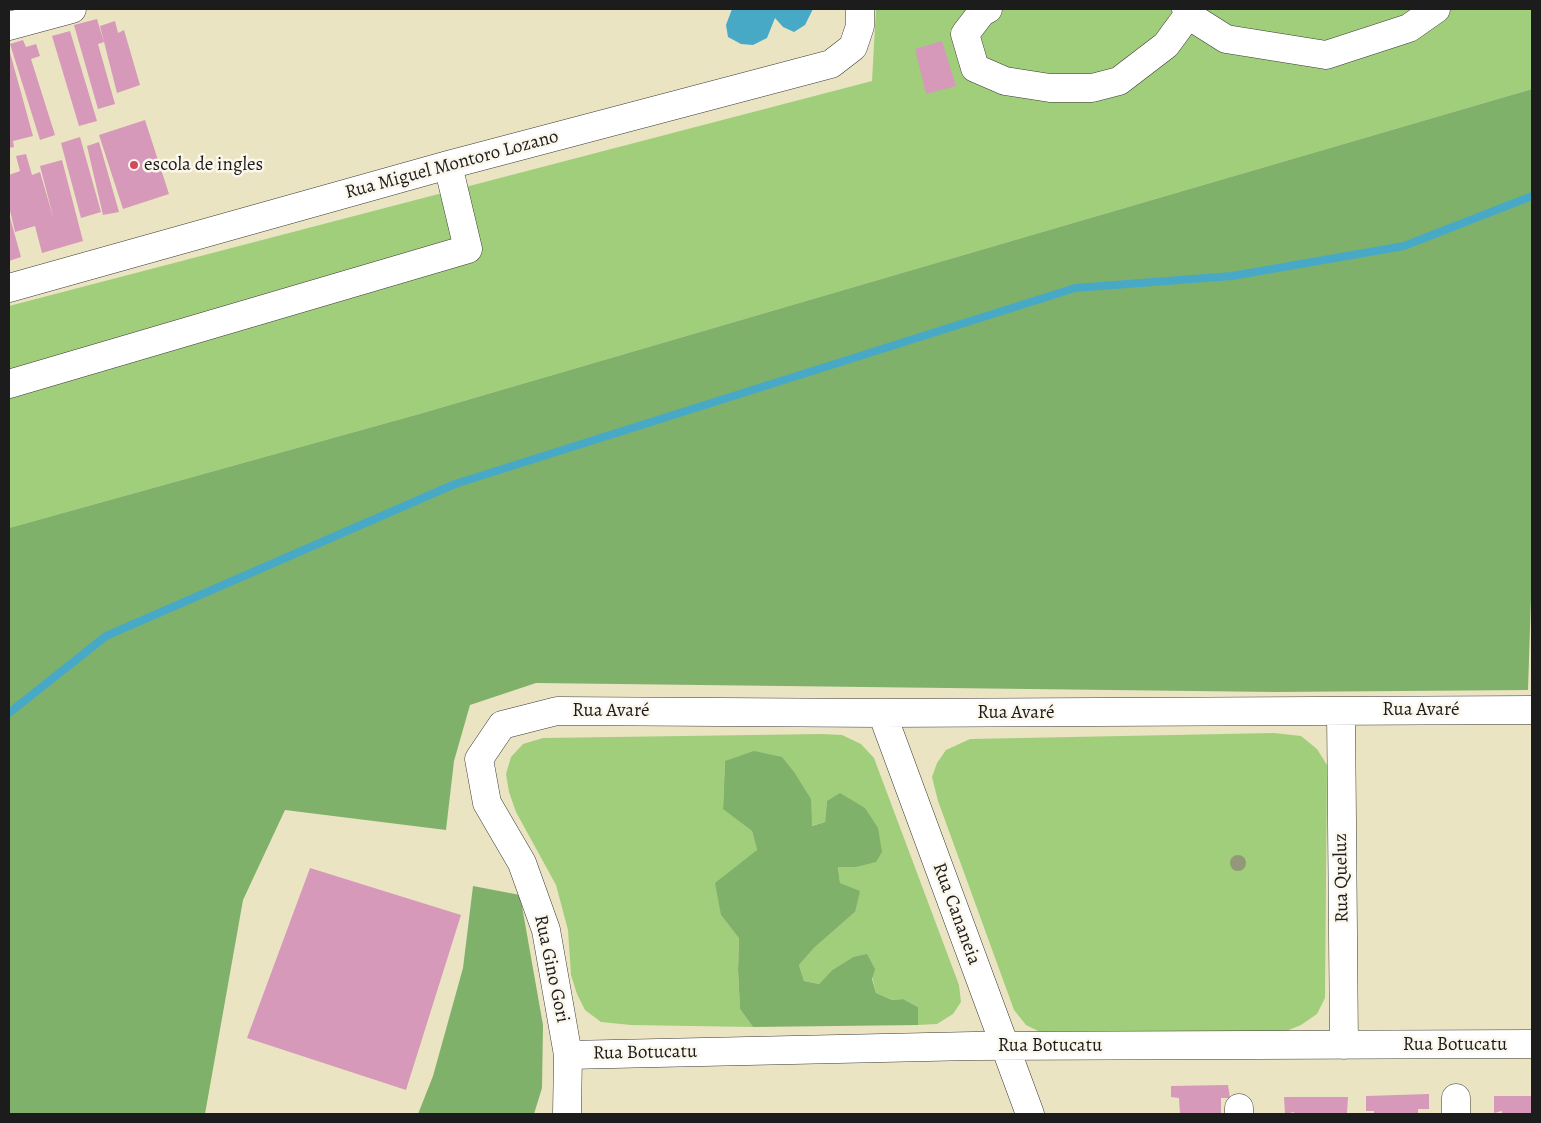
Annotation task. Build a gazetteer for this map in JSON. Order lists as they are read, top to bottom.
{
  "streets": {
    "street": [
      "Rua Miguel Montoro Lozano",
      "Rua Avaré",
      "Rua Queluz",
      "Rua Cananeia",
      "Rua Gino Gori",
      "Rua Botucatu"
    ]
  },
  "crossings": [
    ["Rua Avaré", "Rua Queluz"],
    ["Rua Avaré", "Rua Cananeia"],
    ["Rua Avaré", "Rua Gino Gori"],
    ["Rua Queluz", "Rua Botucatu"],
    ["Rua Cananeia", "Rua Botucatu"],
    ["Rua Gino Gori", "Rua Botucatu"]
  ],
  "places": ["escola de ingles"]
}
